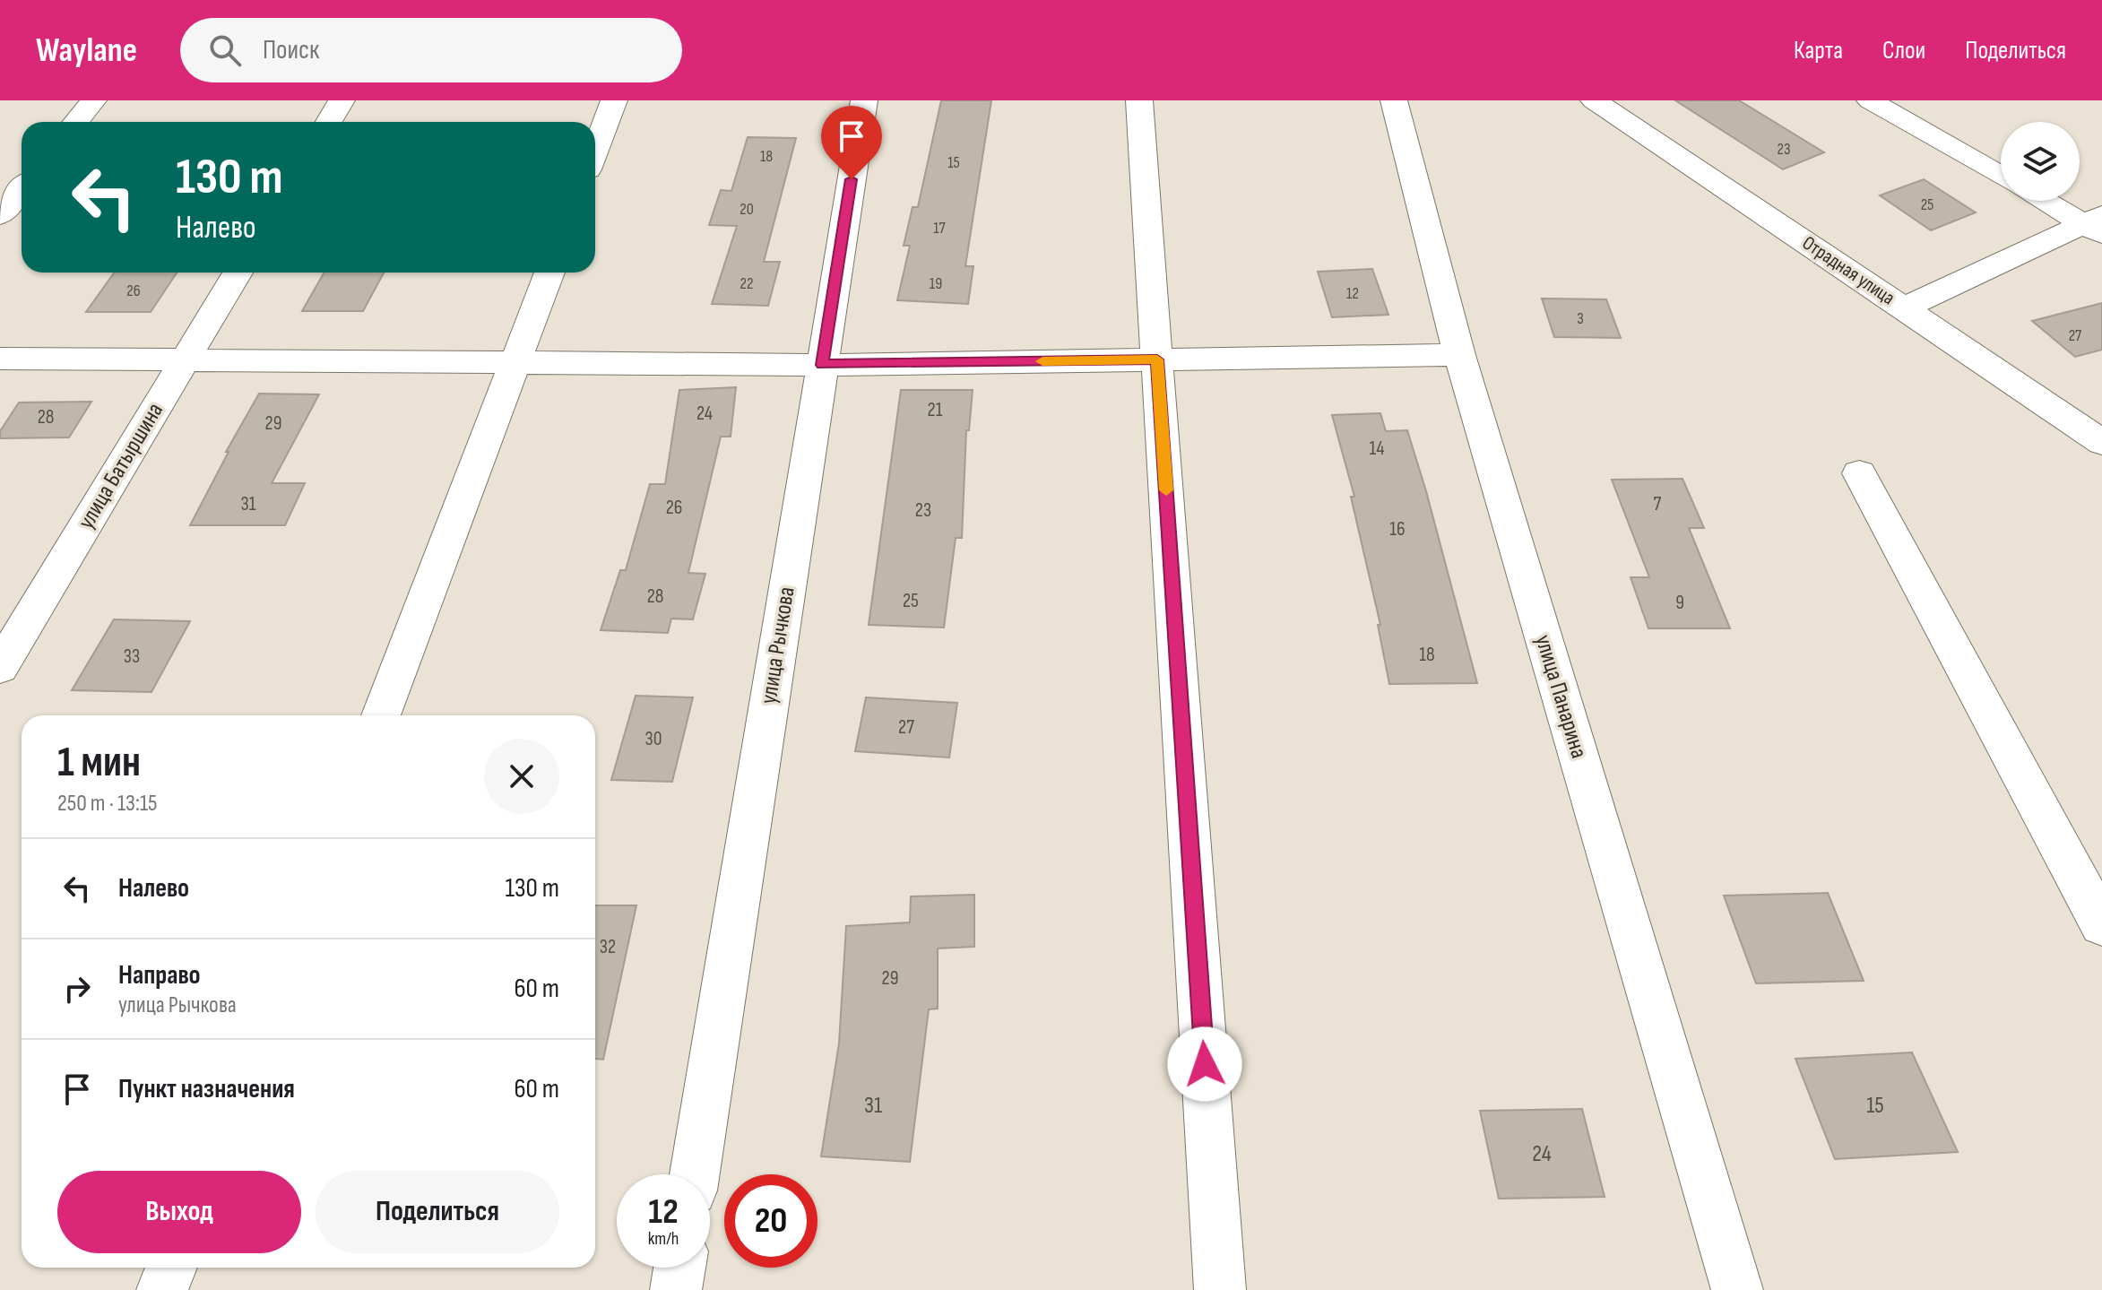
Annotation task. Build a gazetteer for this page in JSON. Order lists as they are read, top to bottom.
{
  "streets": {
    "street": [
      "Отрадная улица",
      "улица Батыршина",
      "улица Рычкова",
      "улица Панарина"
    ]
  },
  "house_numbers": [
    "23",
    "18",
    "15",
    "25",
    "20",
    "17",
    "22",
    "19",
    "26",
    "12",
    "3",
    "27",
    "21",
    "24",
    "28",
    "29",
    "14",
    "31",
    "7",
    "26",
    "23",
    "16",
    "28",
    "25",
    "9",
    "18",
    "33",
    "27",
    "30",
    "32",
    "29",
    "31",
    "15",
    "24"
  ],
  "page": {
    "header": "Waylane",
    "search": "Поиск",
    "nav": ["Карта", "Слои", "Поделиться"],
    "turn": ["130 m", "Налево"],
    "heading": ["1 мин", "250 m · 13:15"],
    "list": [
      {
        "name": "Налево",
        "value": "130 m"
      },
      {
        "name": "Направо",
        "note": "улица Рычкова",
        "value": "60 m"
      },
      {
        "name": "Пункт назначения",
        "value": "60 m"
      }
    ],
    "buttons": ["Выход", "Поделиться"],
    "speed": "12 km/h",
    "limit": "20"
  }
}
